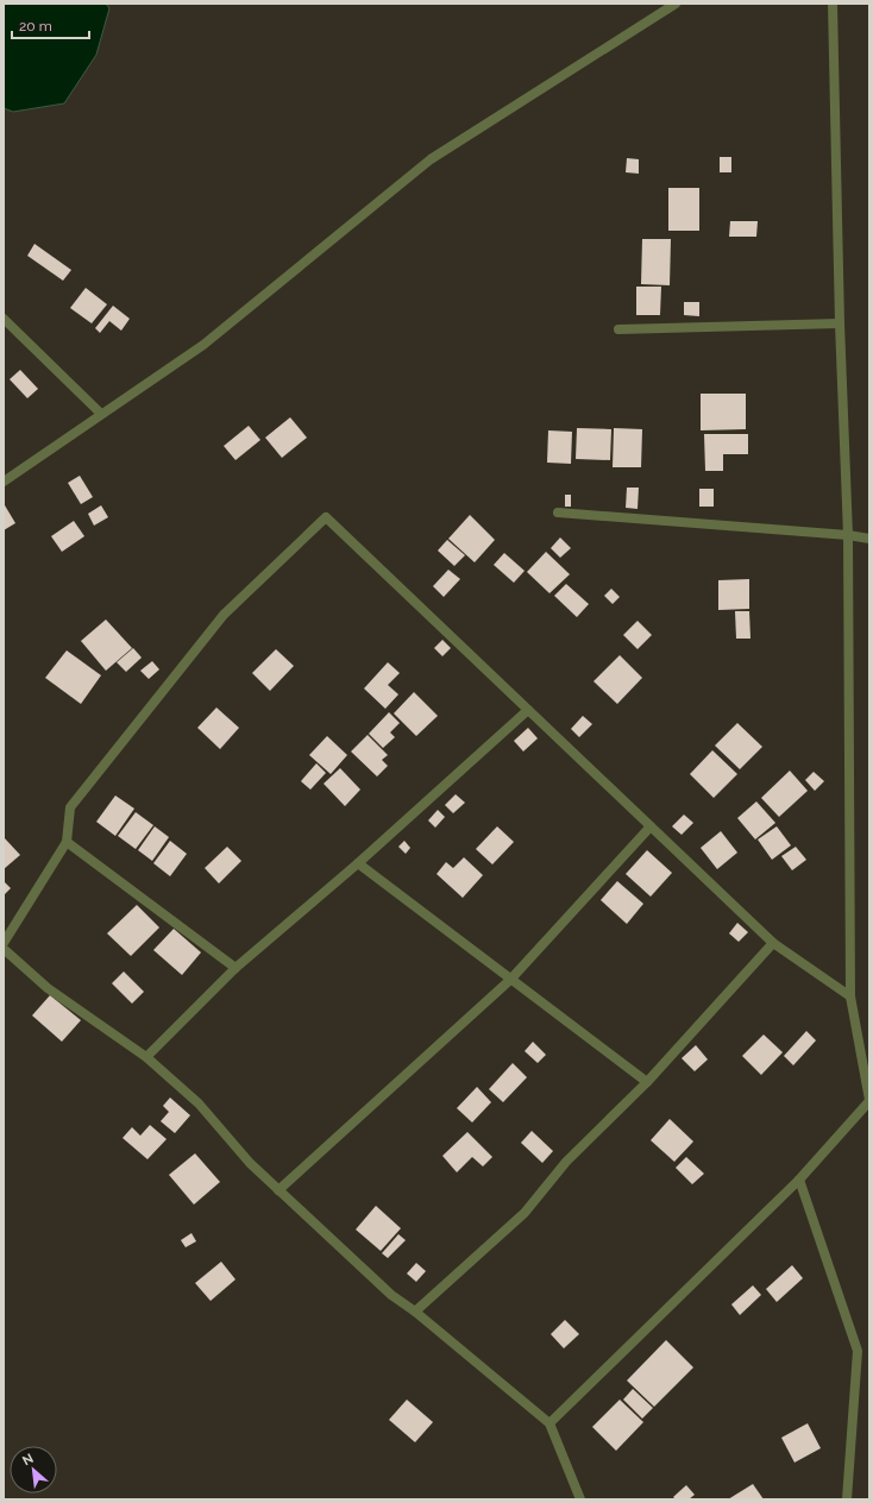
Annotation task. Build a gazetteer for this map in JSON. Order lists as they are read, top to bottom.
{
  "scale_bar": "20 m",
  "north": "top left"
}
